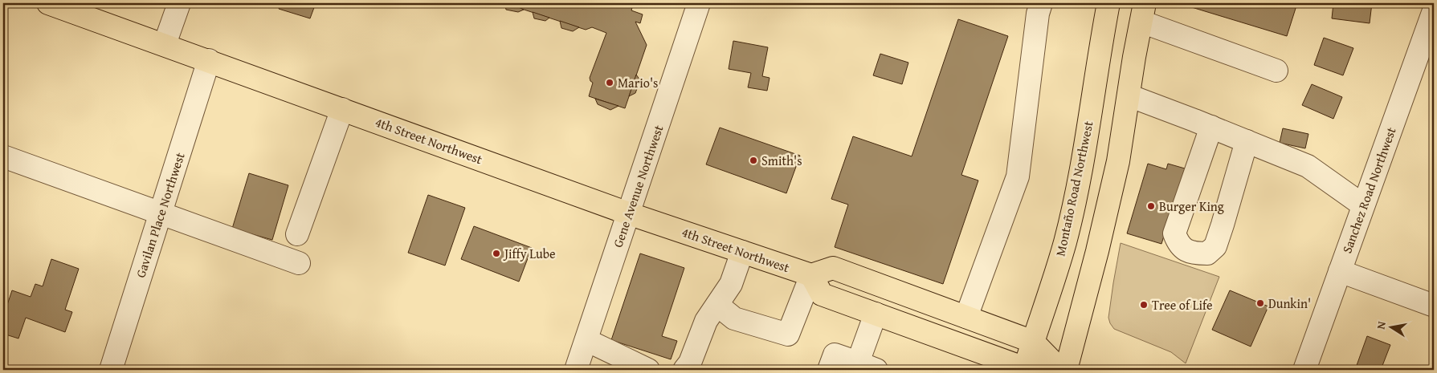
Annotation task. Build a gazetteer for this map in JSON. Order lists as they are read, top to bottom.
{
  "streets": {
    "main road": ["4th Street Northwest", "Montaño Road Northwest"],
    "street": ["Gene Avenue Northwest", "Sanchez Road Northwest", "Gavilan Place Northwest"]
  },
  "crossings": [
    ["4th Street Northwest", "Gene Avenue Northwest"],
    ["4th Street Northwest", "Gavilan Place Northwest"]
  ],
  "places": [
    "Mario's",
    "Smith's",
    "Burger King",
    "Jiffy Lube",
    "Dunkin'",
    "Tree of Life"
  ],
  "north": "left"
}
